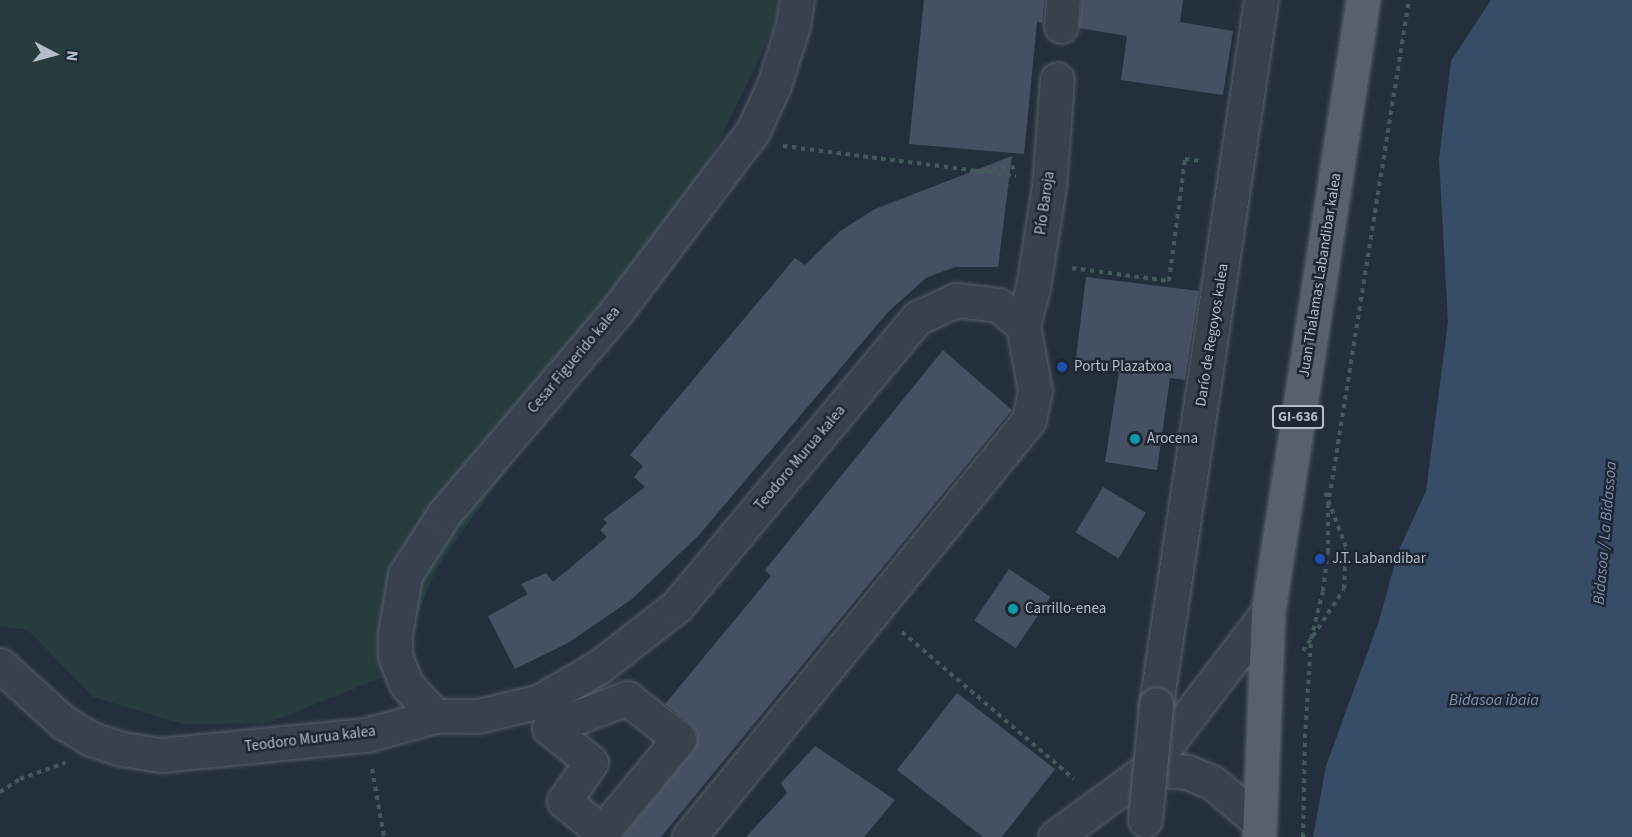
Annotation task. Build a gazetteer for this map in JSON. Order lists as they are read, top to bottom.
{
  "streets": {
    "main road": ["Juan Thalamas Labandibar kalea", "GI-636"],
    "street": [
      "Pío Baroja",
      "Darío de Regoyos kalea",
      "Cesar Figuerido kalea",
      "Teodoro Murua kalea"
    ]
  },
  "crossings": [
    ["Pío Baroja", "Teodoro Murua kalea"],
    ["Cesar Figuerido kalea", "Teodoro Murua kalea"]
  ],
  "water": ["Bidasoa / La Bidassoa", "Bidasoa ibaia"],
  "places": [
    "Portu Plazatxoa",
    "Arocena",
    "J.T. Labandibar",
    "Carrillo-enea"
  ],
  "north": "right"
}
